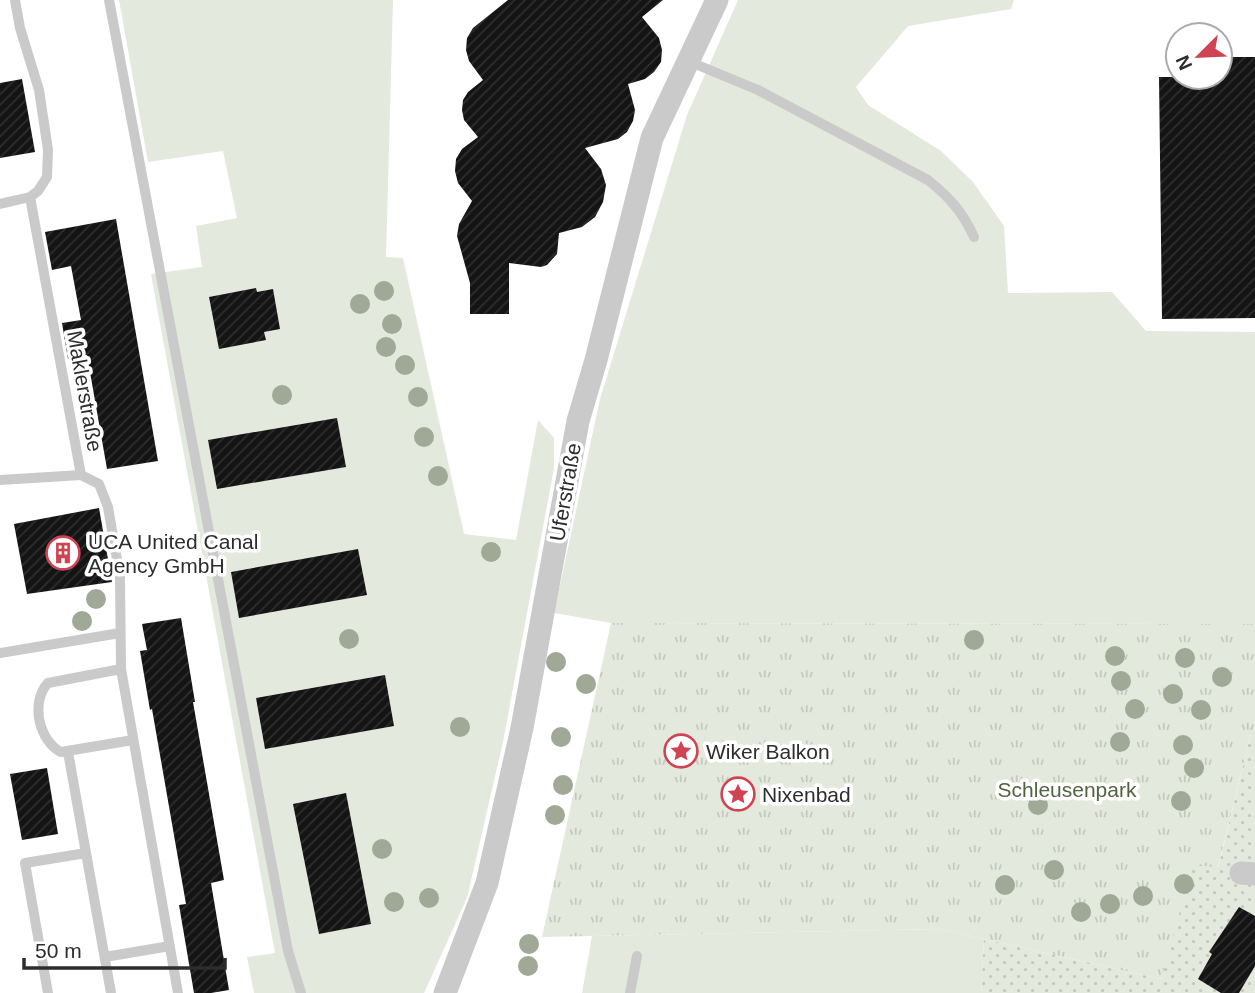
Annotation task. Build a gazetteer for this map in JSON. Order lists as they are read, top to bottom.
{
  "streets": {
    "street": ["Uferstraße"],
    "lane": ["Maklerstraße"]
  },
  "parks": ["Schleusenpark"],
  "places": {
    "building": ["UCA United Canal Agency GmbH"],
    "place": ["Wiker Balkon", "Nixenbad"]
  },
  "scale_bar": "50 m",
  "north": "bottom left"
}
